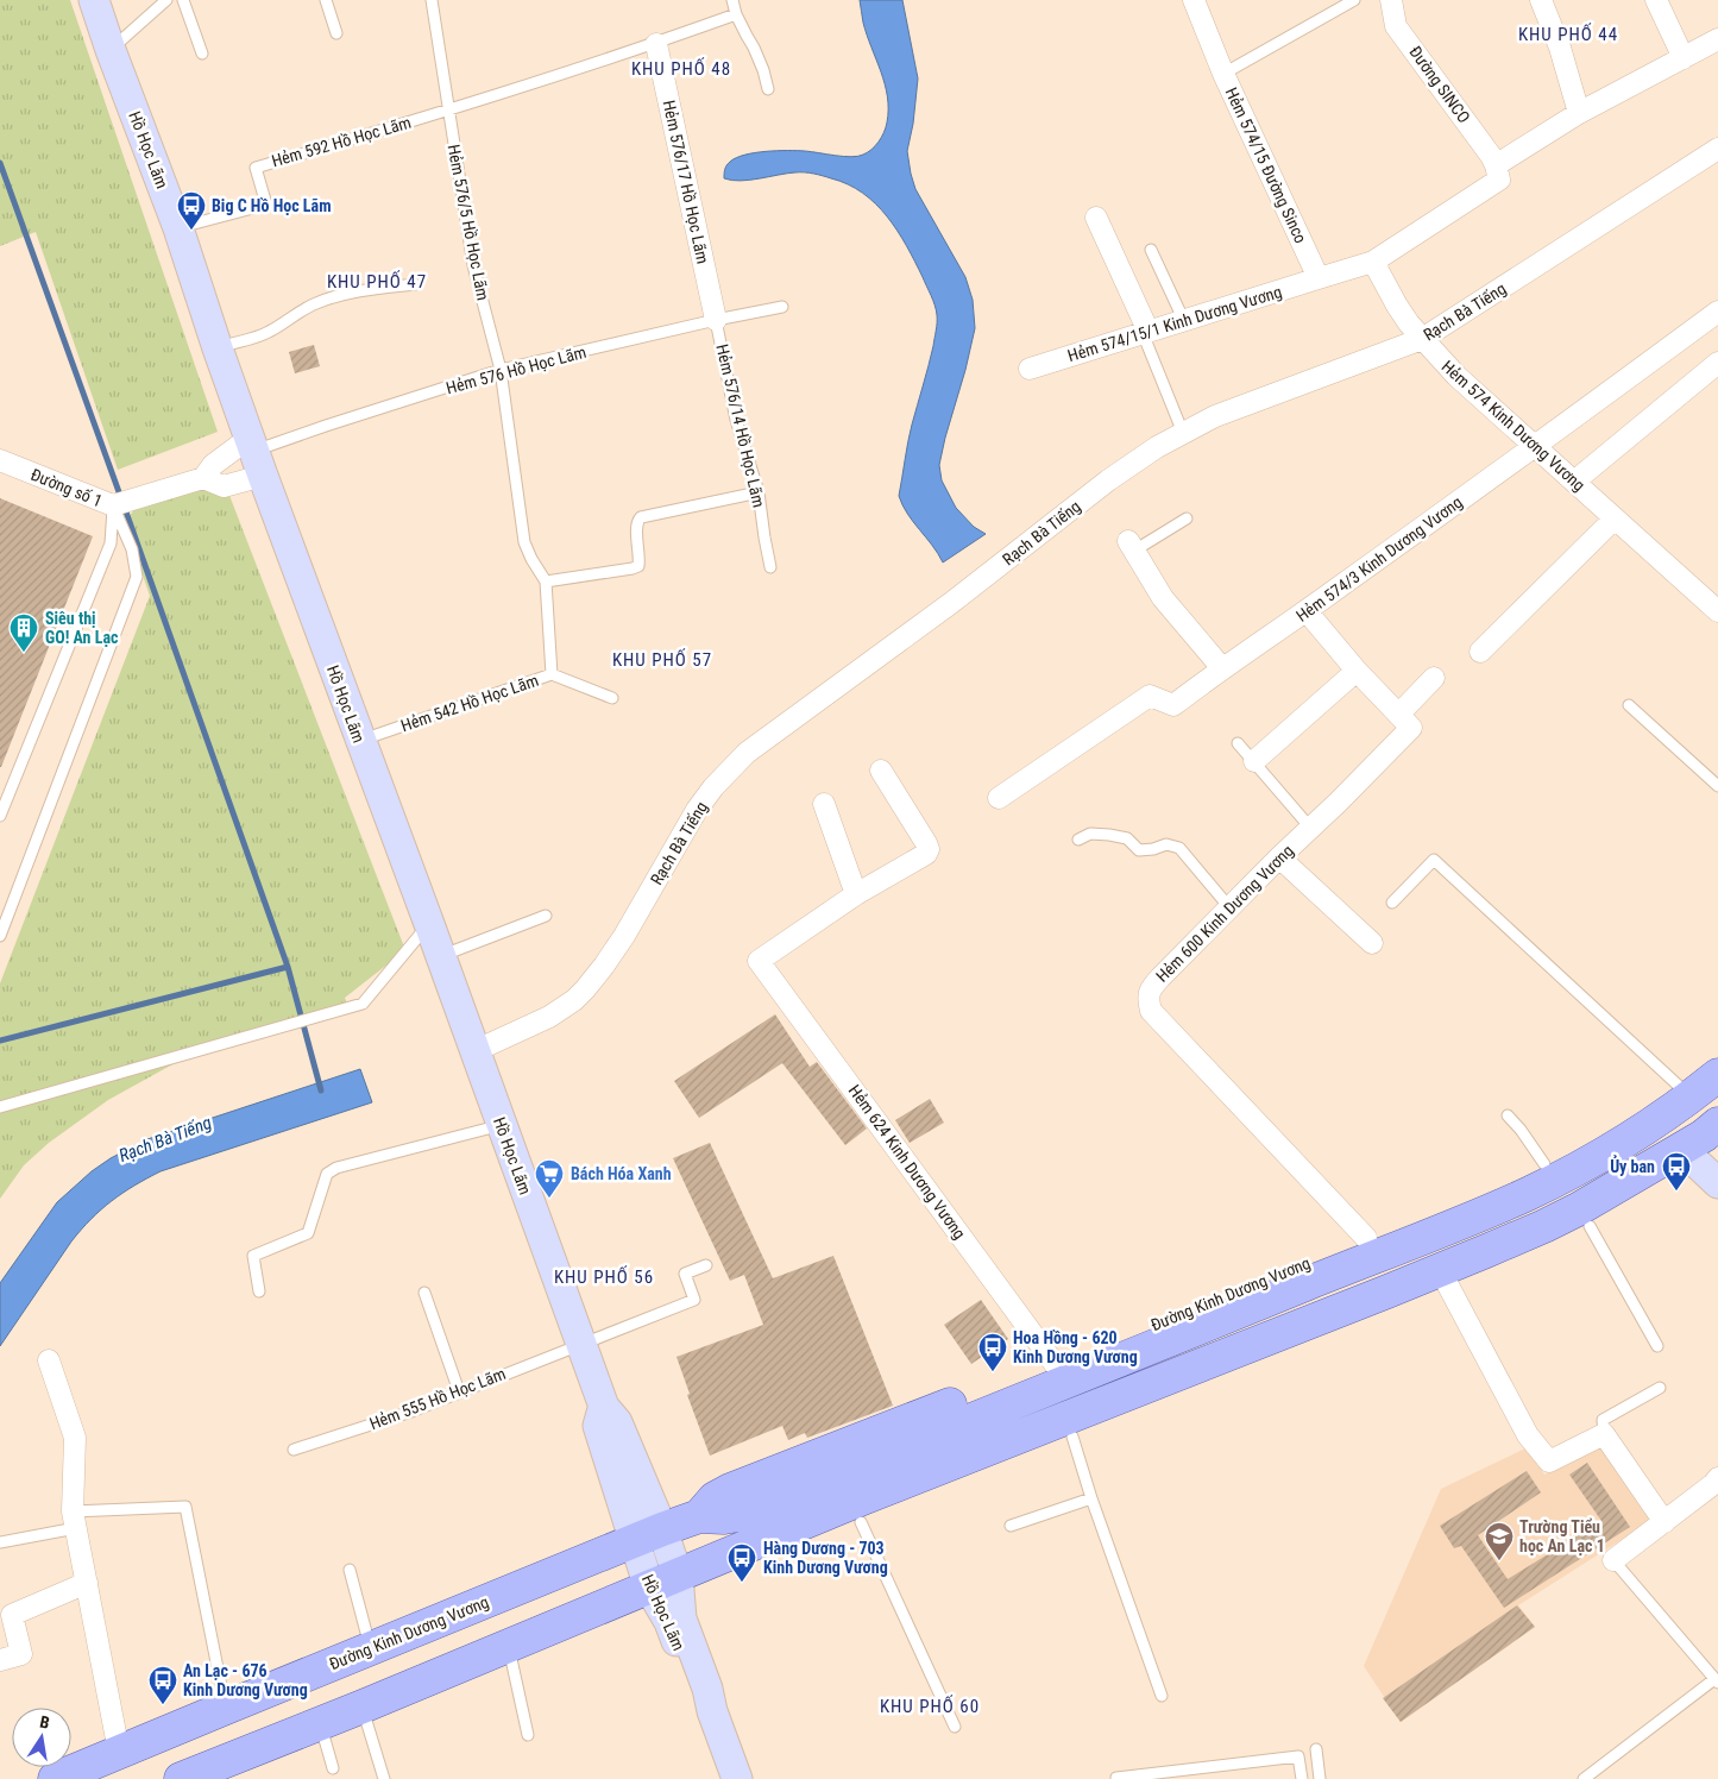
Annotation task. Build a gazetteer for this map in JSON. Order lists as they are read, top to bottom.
{
  "streets": {
    "main road": ["Hồ Học Lãm", "Đường Kinh Dương Vương"],
    "street": [
      "Đường SINCO",
      "Hẻm 574/15 Đường Sinco",
      "Hẻm 576/17 Hồ Học Lãm",
      "Rạch Bà Tiếng",
      "Hẻm 574/15/1 Kinh Dương Vương",
      "Hẻm 574 Kinh Dương Vương",
      "Đường số 1",
      "Hẻm 574/3 Kinh Dương Vương",
      "Hẻm 600 Kinh Dương Vương",
      "Hẻm 624 Kinh Dương Vương"
    ],
    "lane": [
      "Hẻm 592 Hồ Học Lãm",
      "Hẻm 576/5 Hồ Học Lãm",
      "Hẻm 576 Hồ Học Lãm",
      "Hẻm 576/14 Hồ Học Lãm",
      "Hẻm 542 Hồ Học Lãm",
      "Hẻm 555 Hồ Học Lãm"
    ]
  },
  "crossings": [
    ["Hẻm 592 Hồ Học Lãm", "Hồ Học Lãm"],
    ["Hẻm 592 Hồ Học Lãm", "Hẻm 576/5 Hồ Học Lãm"],
    ["Hồ Học Lãm", "Rạch Bà Tiếng"],
    ["Hồ Học Lãm", "Hẻm 576 Hồ Học Lãm"],
    ["Hồ Học Lãm", "Đường số 1"],
    ["Hồ Học Lãm", "Hẻm 542 Hồ Học Lãm"],
    ["Hồ Học Lãm", "Đường Kinh Dương Vương"],
    ["Hồ Học Lãm", "Hẻm 555 Hồ Học Lãm"],
    ["Hẻm 574/15 Đường Sinco", "Hẻm 574/15/1 Kinh Dương Vương"],
    ["Hẻm 576/17 Hồ Học Lãm", "Hẻm 576 Hồ Học Lãm"],
    ["Hẻm 576/17 Hồ Học Lãm", "Hẻm 576/14 Hồ Học Lãm"],
    ["Hẻm 576/5 Hồ Học Lãm", "Hẻm 576 Hồ Học Lãm"],
    ["Rạch Bà Tiếng", "Hẻm 574 Kinh Dương Vương"],
    ["Hẻm 576 Hồ Học Lãm", "Hẻm 576/14 Hồ Học Lãm"],
    ["Hẻm 576 Hồ Học Lãm", "Đường số 1"],
    ["Hẻm 574 Kinh Dương Vương", "Hẻm 574/3 Kinh Dương Vương"],
    ["Hẻm 600 Kinh Dương Vương", "Đường Kinh Dương Vương"],
    ["Hẻm 624 Kinh Dương Vương", "Đường Kinh Dương Vương"]
  ],
  "districts": [
    "KHU PHỐ 44",
    "KHU PHỐ 48",
    "KHU PHỐ 47",
    "KHU PHỐ 57",
    "KHU PHỐ 56",
    "KHU PHỐ 60"
  ],
  "water": ["Rạch Bà Tiếng"],
  "places": {
    "bus stop": [
      "Big C Hồ Học Lãm",
      "Ủy ban",
      "Hoa Hồng - 620 Kinh Dương Vương",
      "Hàng Dương - 703 Kinh Dương Vương",
      "An Lạc - 676 Kinh Dương Vương"
    ],
    "building": ["Siêu thị GO! An Lạc"],
    "supermarket": ["Bách Hóa Xanh"],
    "school or university": ["Trường Tiểu học An Lạc 1"]
  },
  "north": "top"
}
